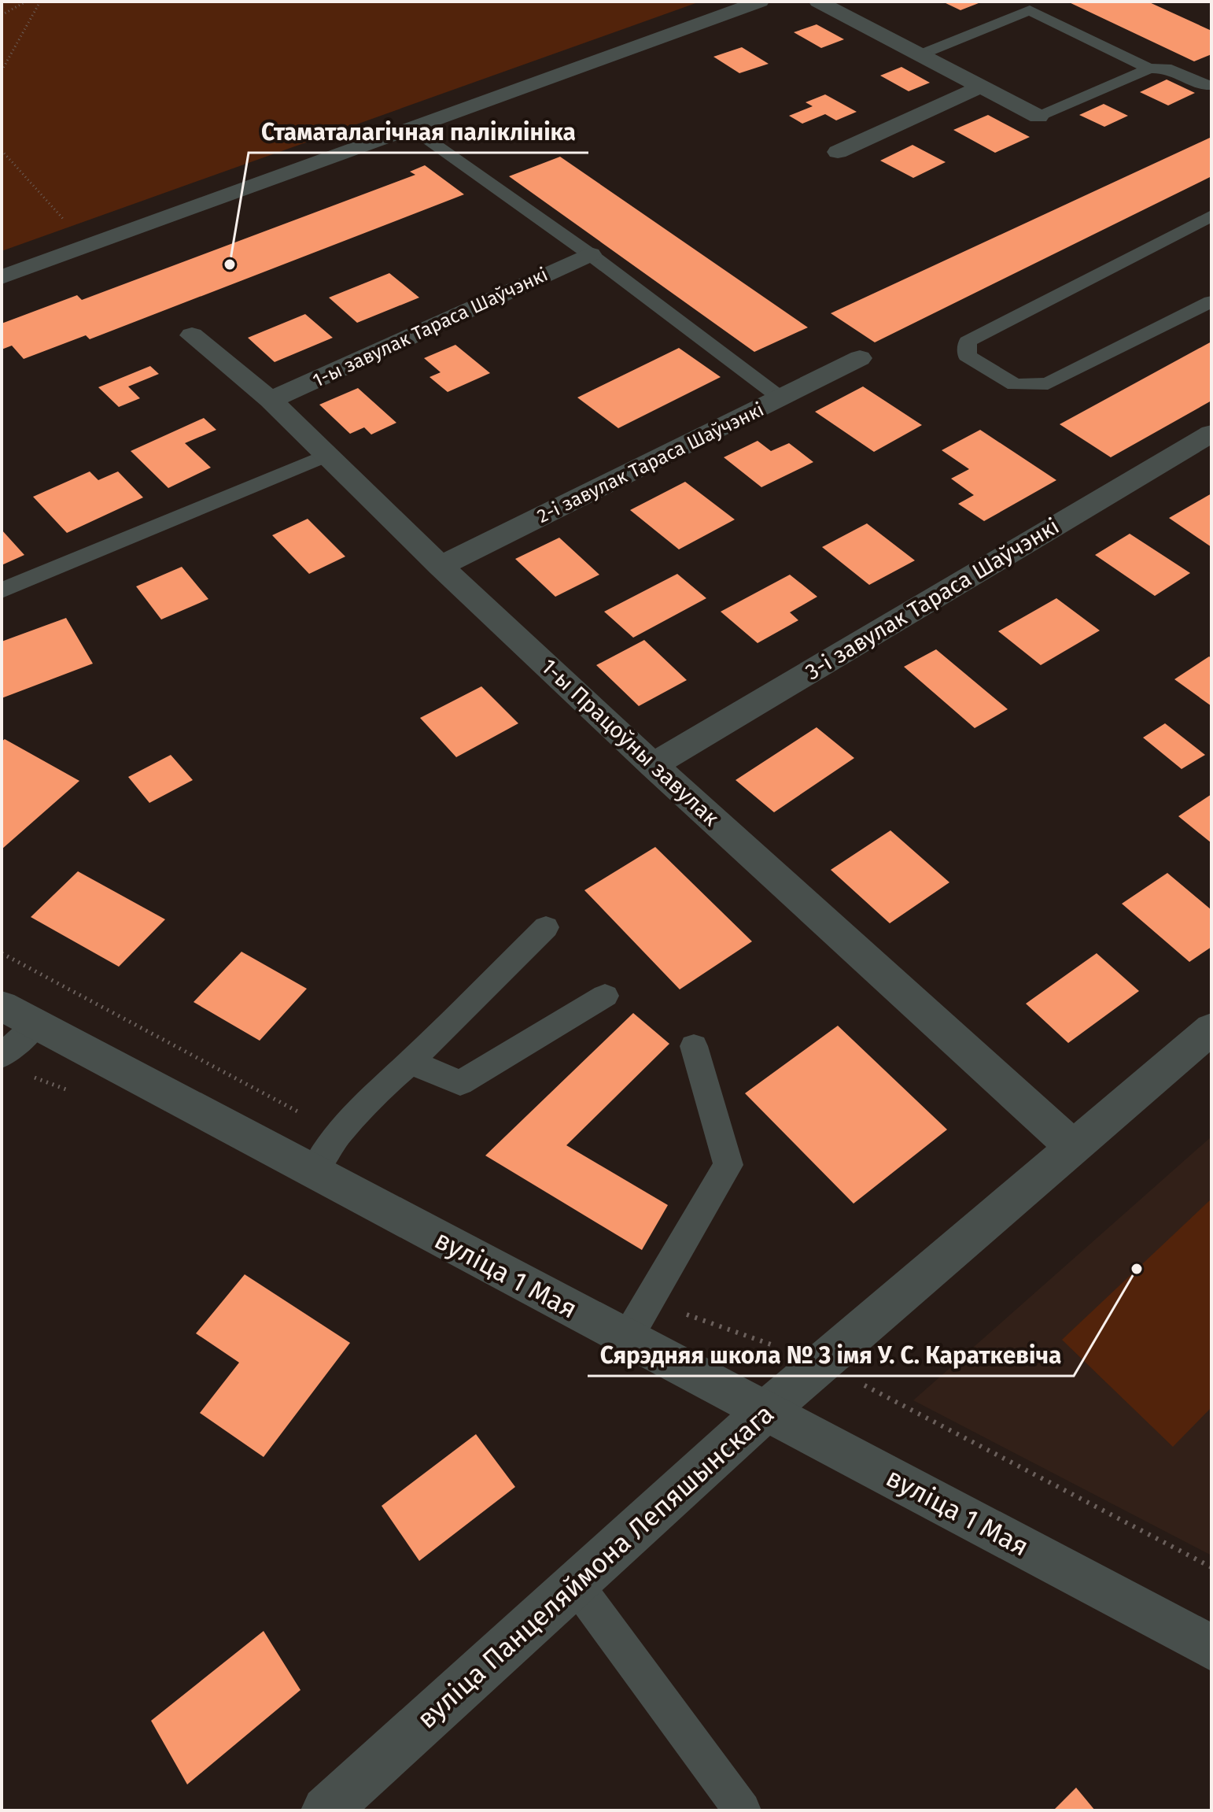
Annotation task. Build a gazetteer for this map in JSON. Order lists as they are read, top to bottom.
{
  "streets": {
    "street": [
      "1-ы завулак Тараса Шаўчэнкі",
      "2-і завулак Тараса Шаўчэнкі",
      "3-і завулак Тараса Шаўчэнкі",
      "1-ы Працоўны завулак",
      "вуліца 1 Мая",
      "вуліца Панцеляймона Лепяшынскага"
    ]
  },
  "crossings": [
    ["1-ы завулак Тараса Шаўчэнкі", "1-ы Працоўны завулак"],
    ["2-і завулак Тараса Шаўчэнкі", "1-ы Працоўны завулак"],
    ["3-і завулак Тараса Шаўчэнкі", "1-ы Працоўны завулак"],
    ["1-ы Працоўны завулак", "вуліца Панцеляймона Лепяшынскага"],
    ["вуліца 1 Мая", "вуліца Панцеляймона Лепяшынскага"]
  ],
  "places": ["Стаматалагічная паліклініка", "Сярэдняя школа № 3 імя У. С. Караткевіча"]
}
